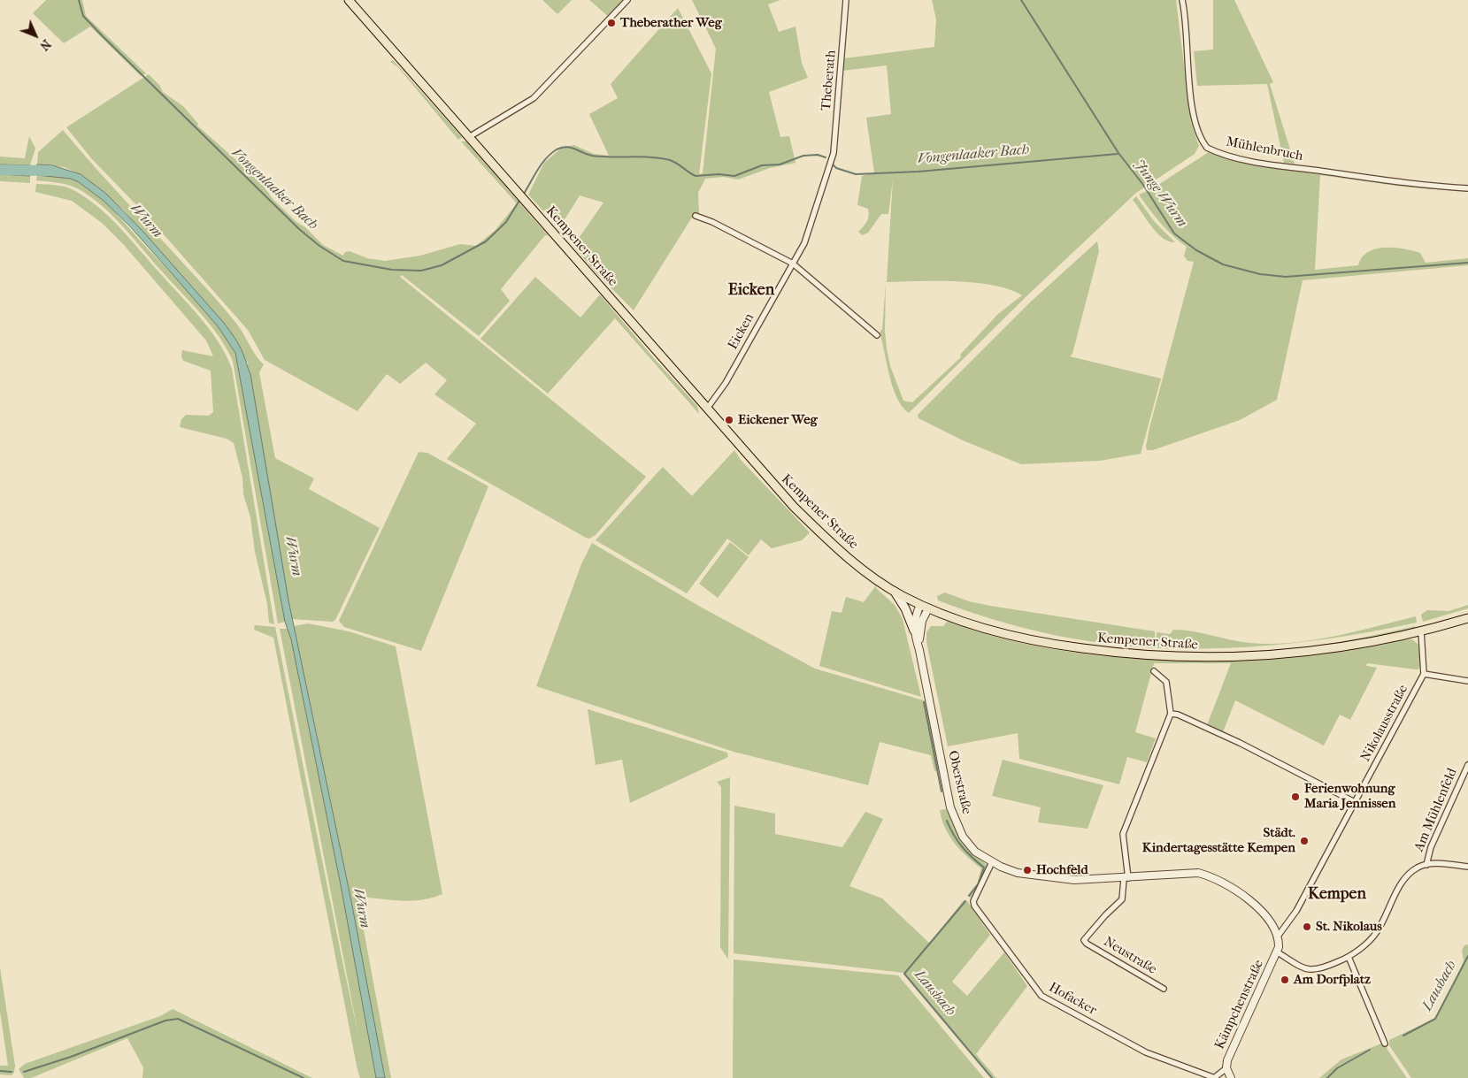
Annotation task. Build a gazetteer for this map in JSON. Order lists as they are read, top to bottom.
{
  "streets": {
    "main road": ["Kempener Straße"],
    "street": [
      "Theberath",
      "Mühlenbruch",
      "Eicken",
      "Nikolausstraße",
      "Oberstraße",
      "Am Mühlenfeld",
      "Neustraße",
      "Hofacker",
      "Kämpchenstraße"
    ]
  },
  "crossings": [
    ["Theberath", "Eicken"],
    ["Kempener Straße", "Eicken"],
    ["Nikolausstraße", "Oberstraße"],
    ["Oberstraße", "Neustraße"],
    ["Oberstraße", "Hofacker"]
  ],
  "districts": ["Eicken", "Kempen"],
  "water": [
    "Vongenlaaker Bach",
    "Junge Wurm",
    "Wurm",
    "Lausbach"
  ],
  "places": [
    "Theberather Weg",
    "Eickener Weg",
    "Ferienwohnung Maria Jennissen",
    "Städt. Kindertagesstätte Kempen",
    "Hochfeld",
    "St. Nikolaus",
    "Am Dorfplatz"
  ],
  "north": "bottom right"
}
